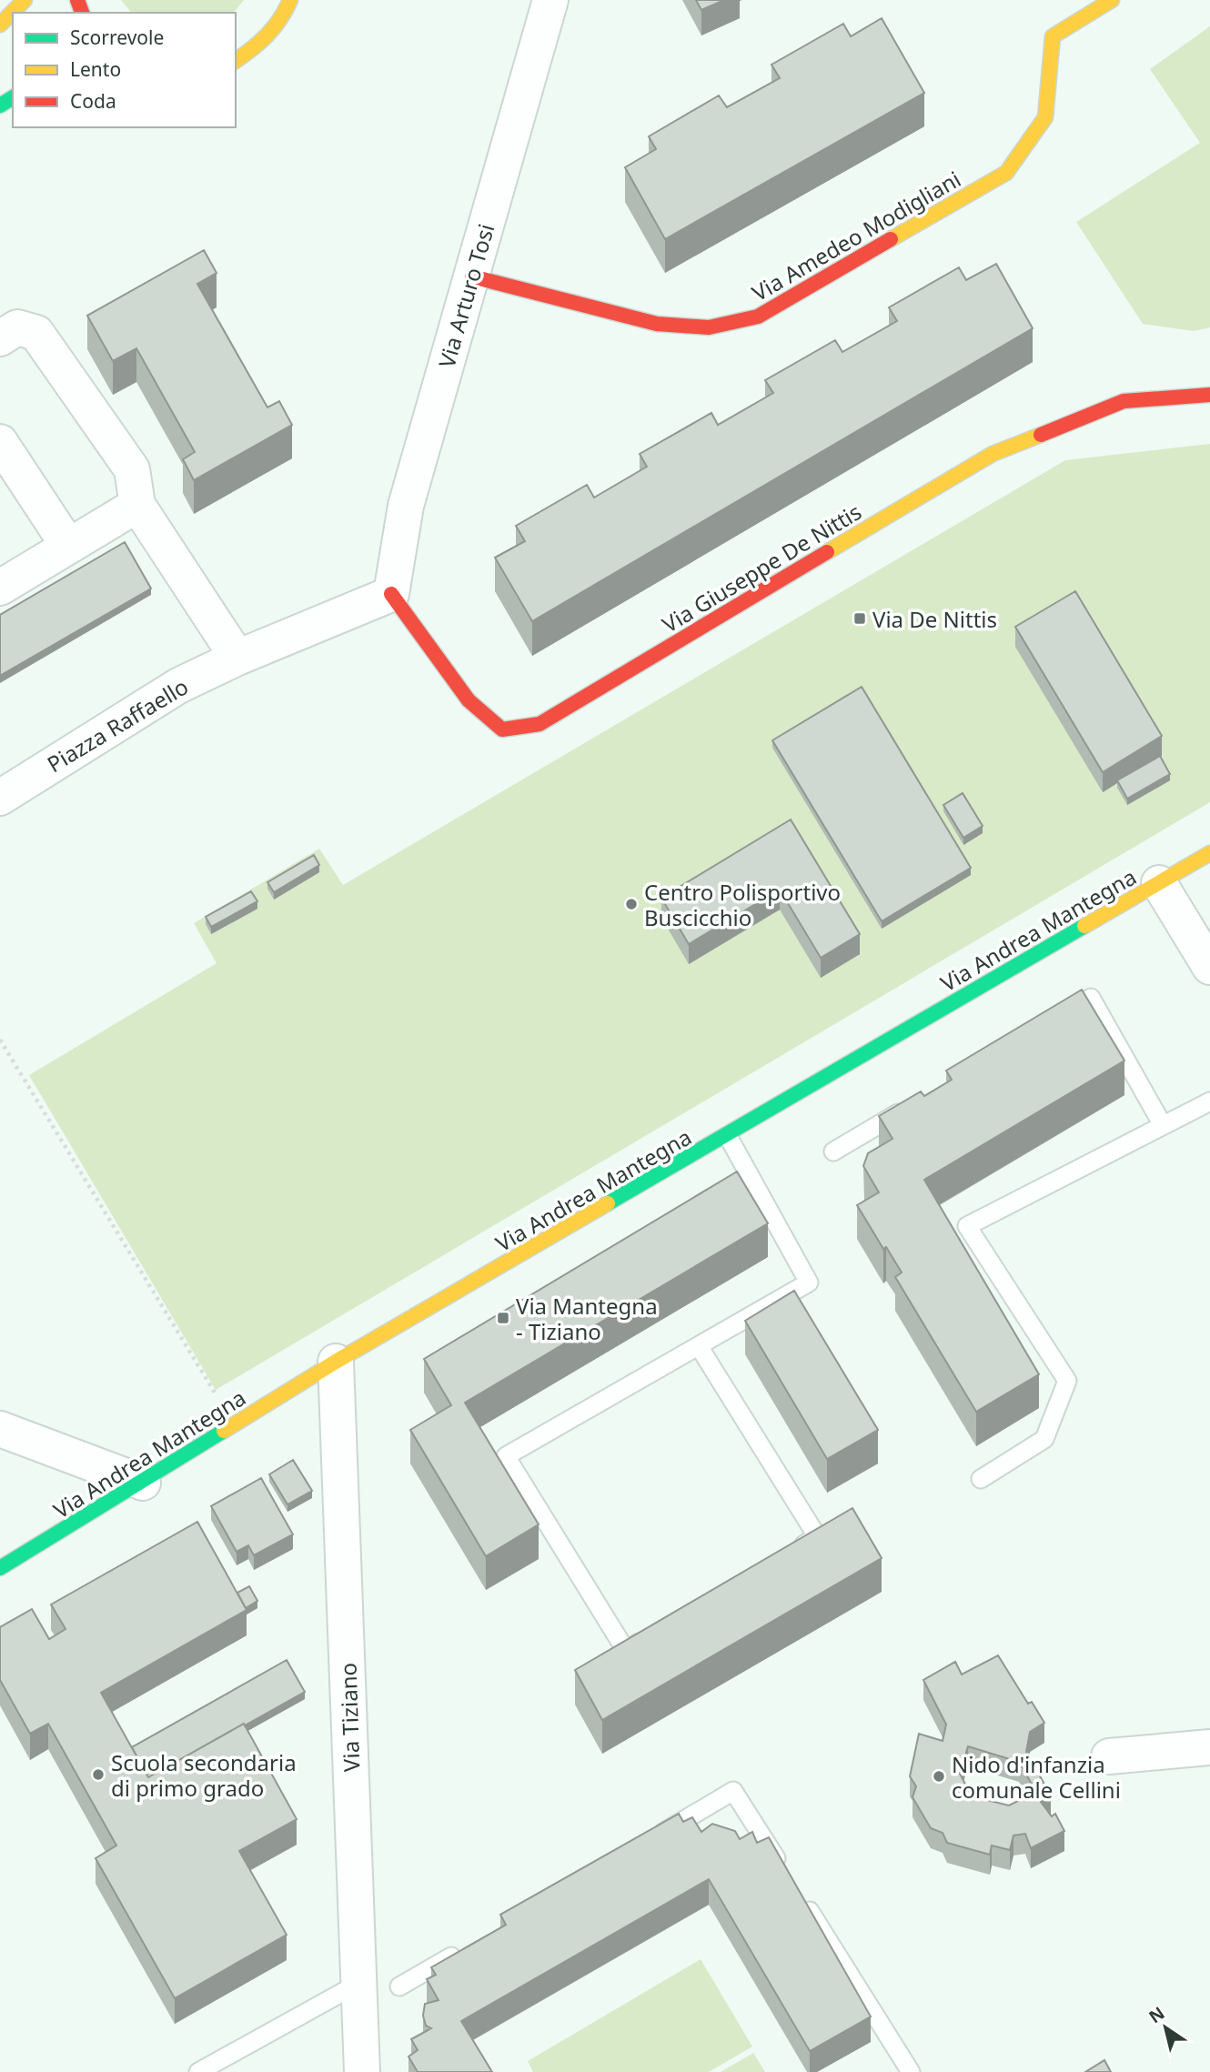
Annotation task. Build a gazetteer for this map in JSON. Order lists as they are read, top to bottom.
{
  "streets": {
    "street": [
      "Via Amedeo Modigliani",
      "Via Arturo Tosi",
      "Via Giuseppe De Nittis",
      "Piazza Raffaello",
      "Via Andrea Mantegna",
      "Via Tiziano"
    ]
  },
  "crossings": [
    ["Via Amedeo Modigliani", "Via Arturo Tosi"],
    ["Via Arturo Tosi", "Via Giuseppe De Nittis"],
    ["Via Arturo Tosi", "Piazza Raffaello"],
    ["Via Giuseppe De Nittis", "Piazza Raffaello"],
    ["Via Andrea Mantegna", "Via Tiziano"]
  ],
  "places": {
    "transit": ["Via De Nittis", "Via Mantegna - Tiziano"],
    "other": ["Centro Polisportivo Buscicchio", "Scuola secondaria di primo grado", "Nido d'infanzia comunale Cellini"]
  },
  "legend": ["Scorrevole", "Lento", "Coda"],
  "north": "top left"
}
